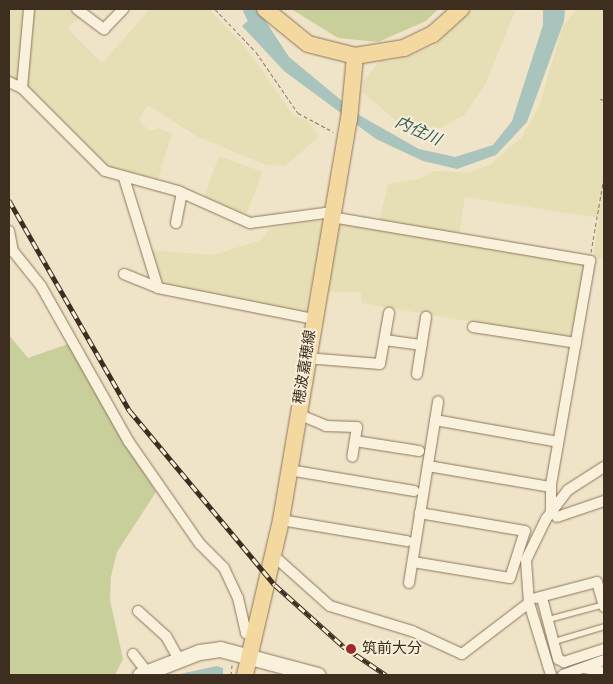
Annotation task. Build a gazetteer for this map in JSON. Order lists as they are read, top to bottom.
{
  "streets": {
    "main road": ["穂波嘉穂線"]
  },
  "water": ["内住川"],
  "places": ["筑前大分"]
}
